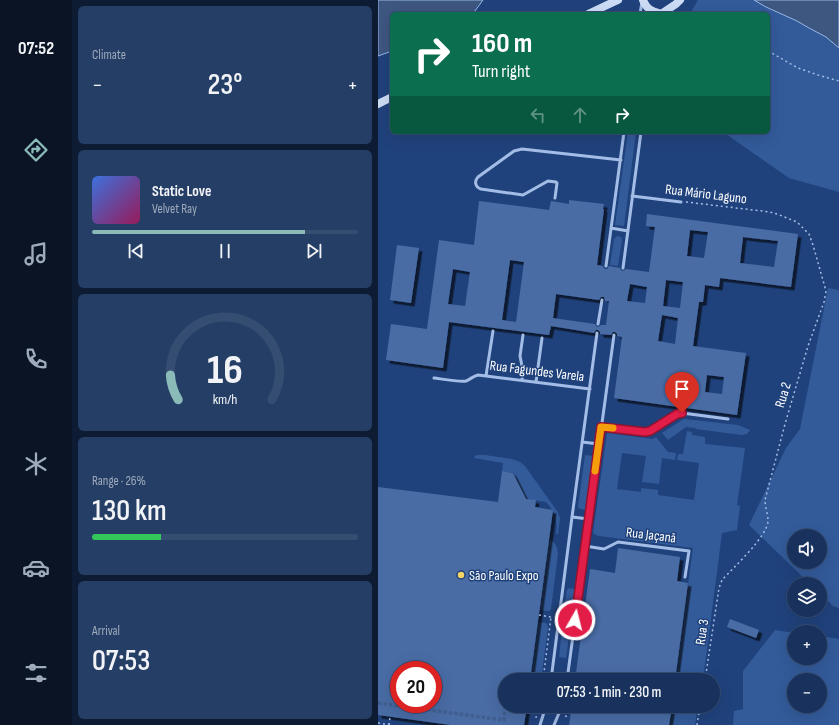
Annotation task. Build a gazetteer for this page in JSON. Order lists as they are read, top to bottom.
{
  "streets": {
    "lane": ["Rua Mário Laguno", "Rua Fagundes Varela", "Rua Jaçanã"],
    "path": ["Rua 2", "Rua 3"]
  },
  "crossings": [
    ["Rua Mário Laguno", "Rua 2"],
    ["Rua 2", "Rua 3"]
  ],
  "places": ["São Paulo Expo"],
  "page": {
    "tabs": "07:52",
    "tile": [
      "Climate",
      ["Range · 26%", "130 km"],
      ["Arrival", "07:53"]
    ],
    "turn": ["160 m", "Turn right"],
    "heat": ["−", "23°", "+"],
    "song": ["Static Love", "Velvet Ray"],
    "map_buttons": ["+", "−"],
    "limit": "20",
    "trip": "07:53 · 1 min · 230 m",
    "gauge": ["16", "km/h"]
  }
}
